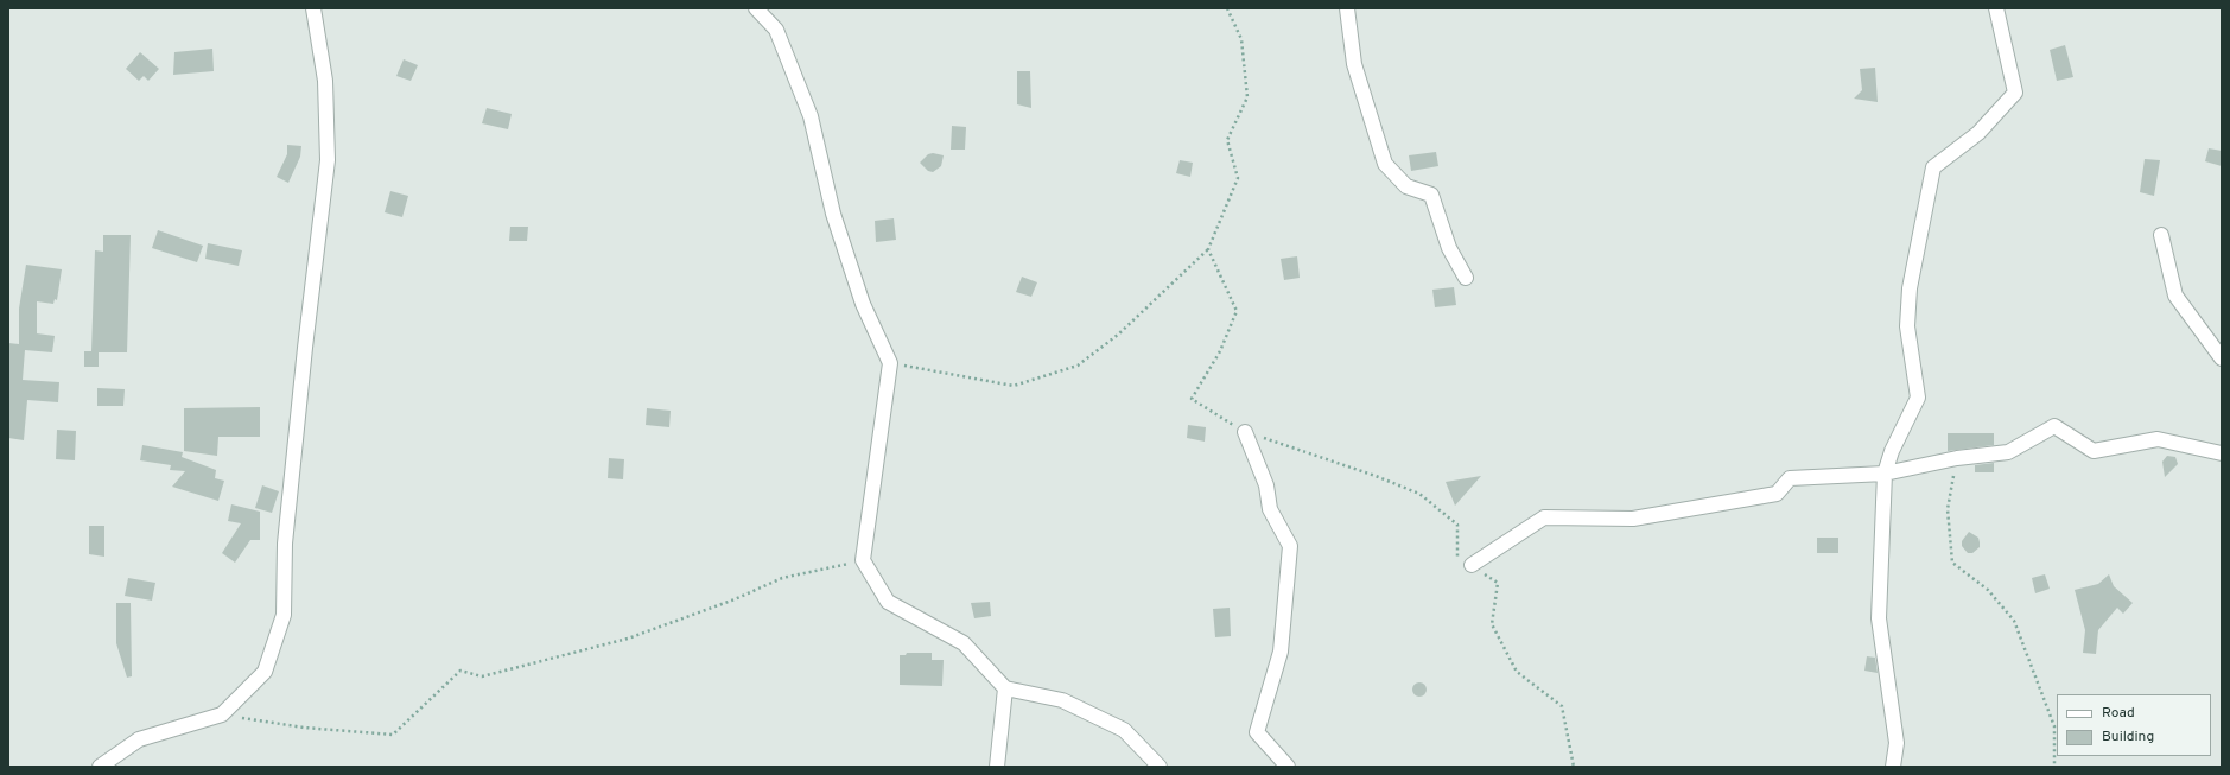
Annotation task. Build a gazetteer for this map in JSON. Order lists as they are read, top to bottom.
{
  "legend": ["Road", "Building"]
}
